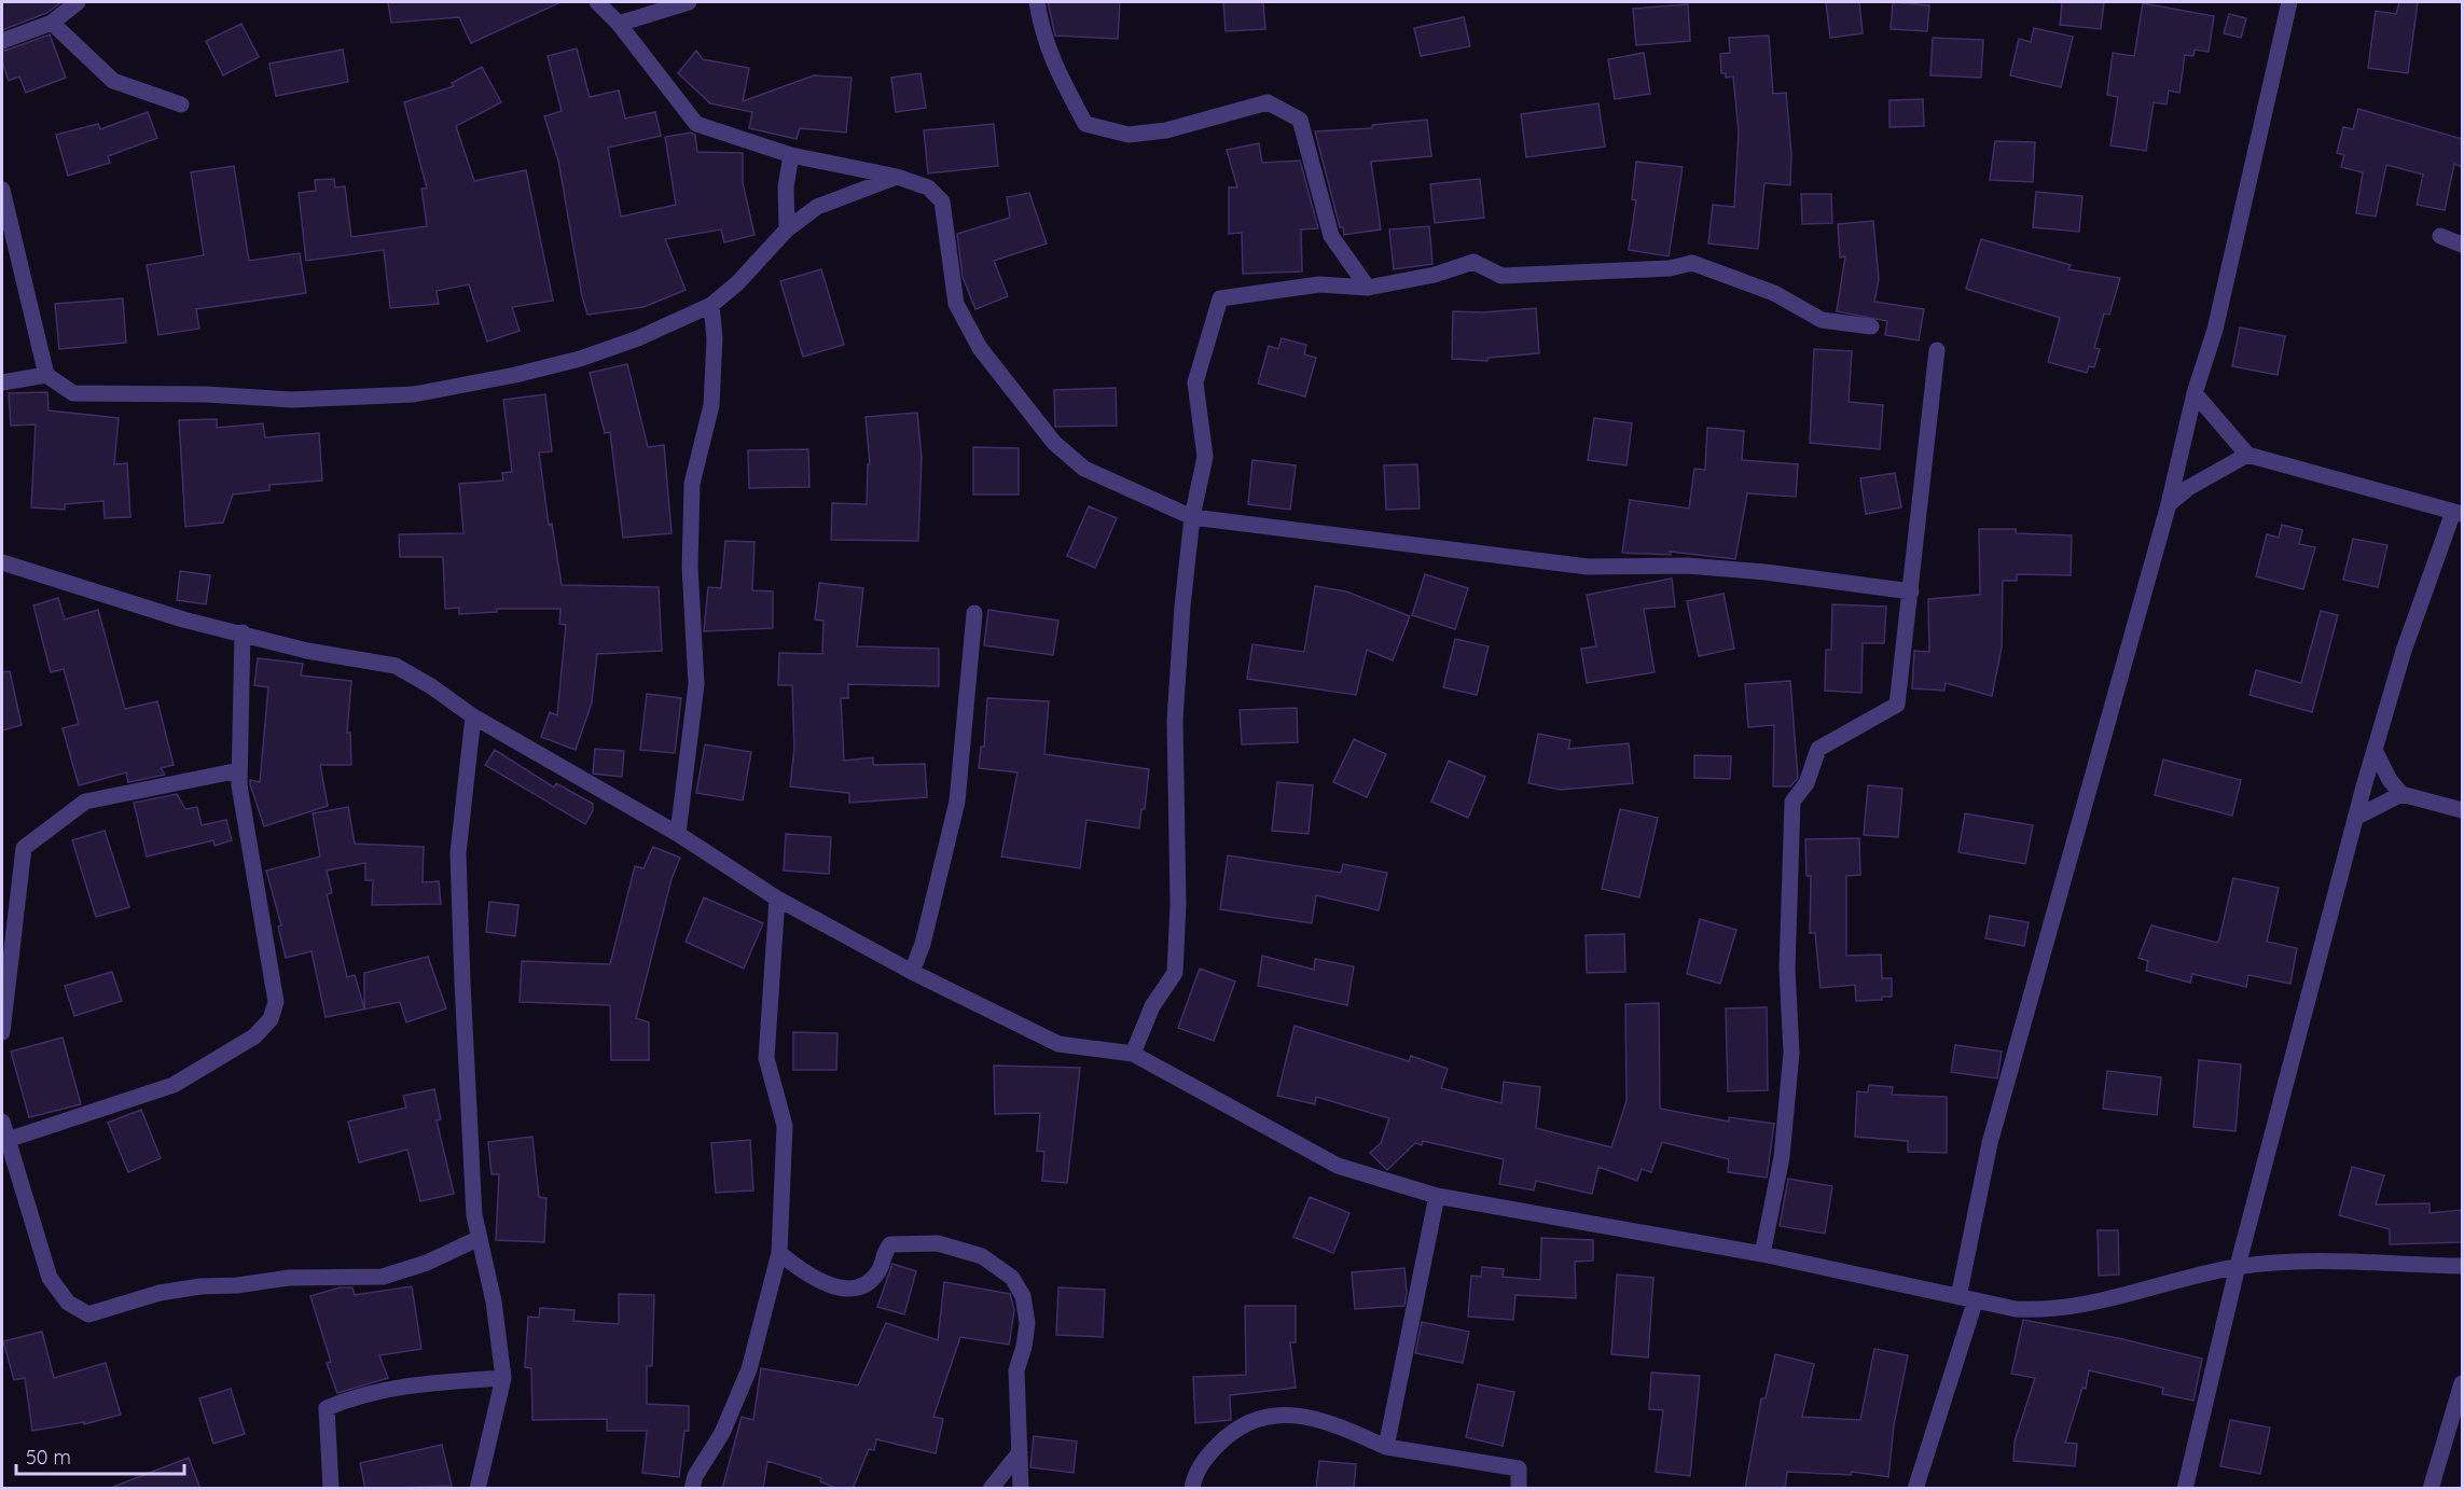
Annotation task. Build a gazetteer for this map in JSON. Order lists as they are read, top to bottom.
{
  "scale_bar": "50 m"
}
